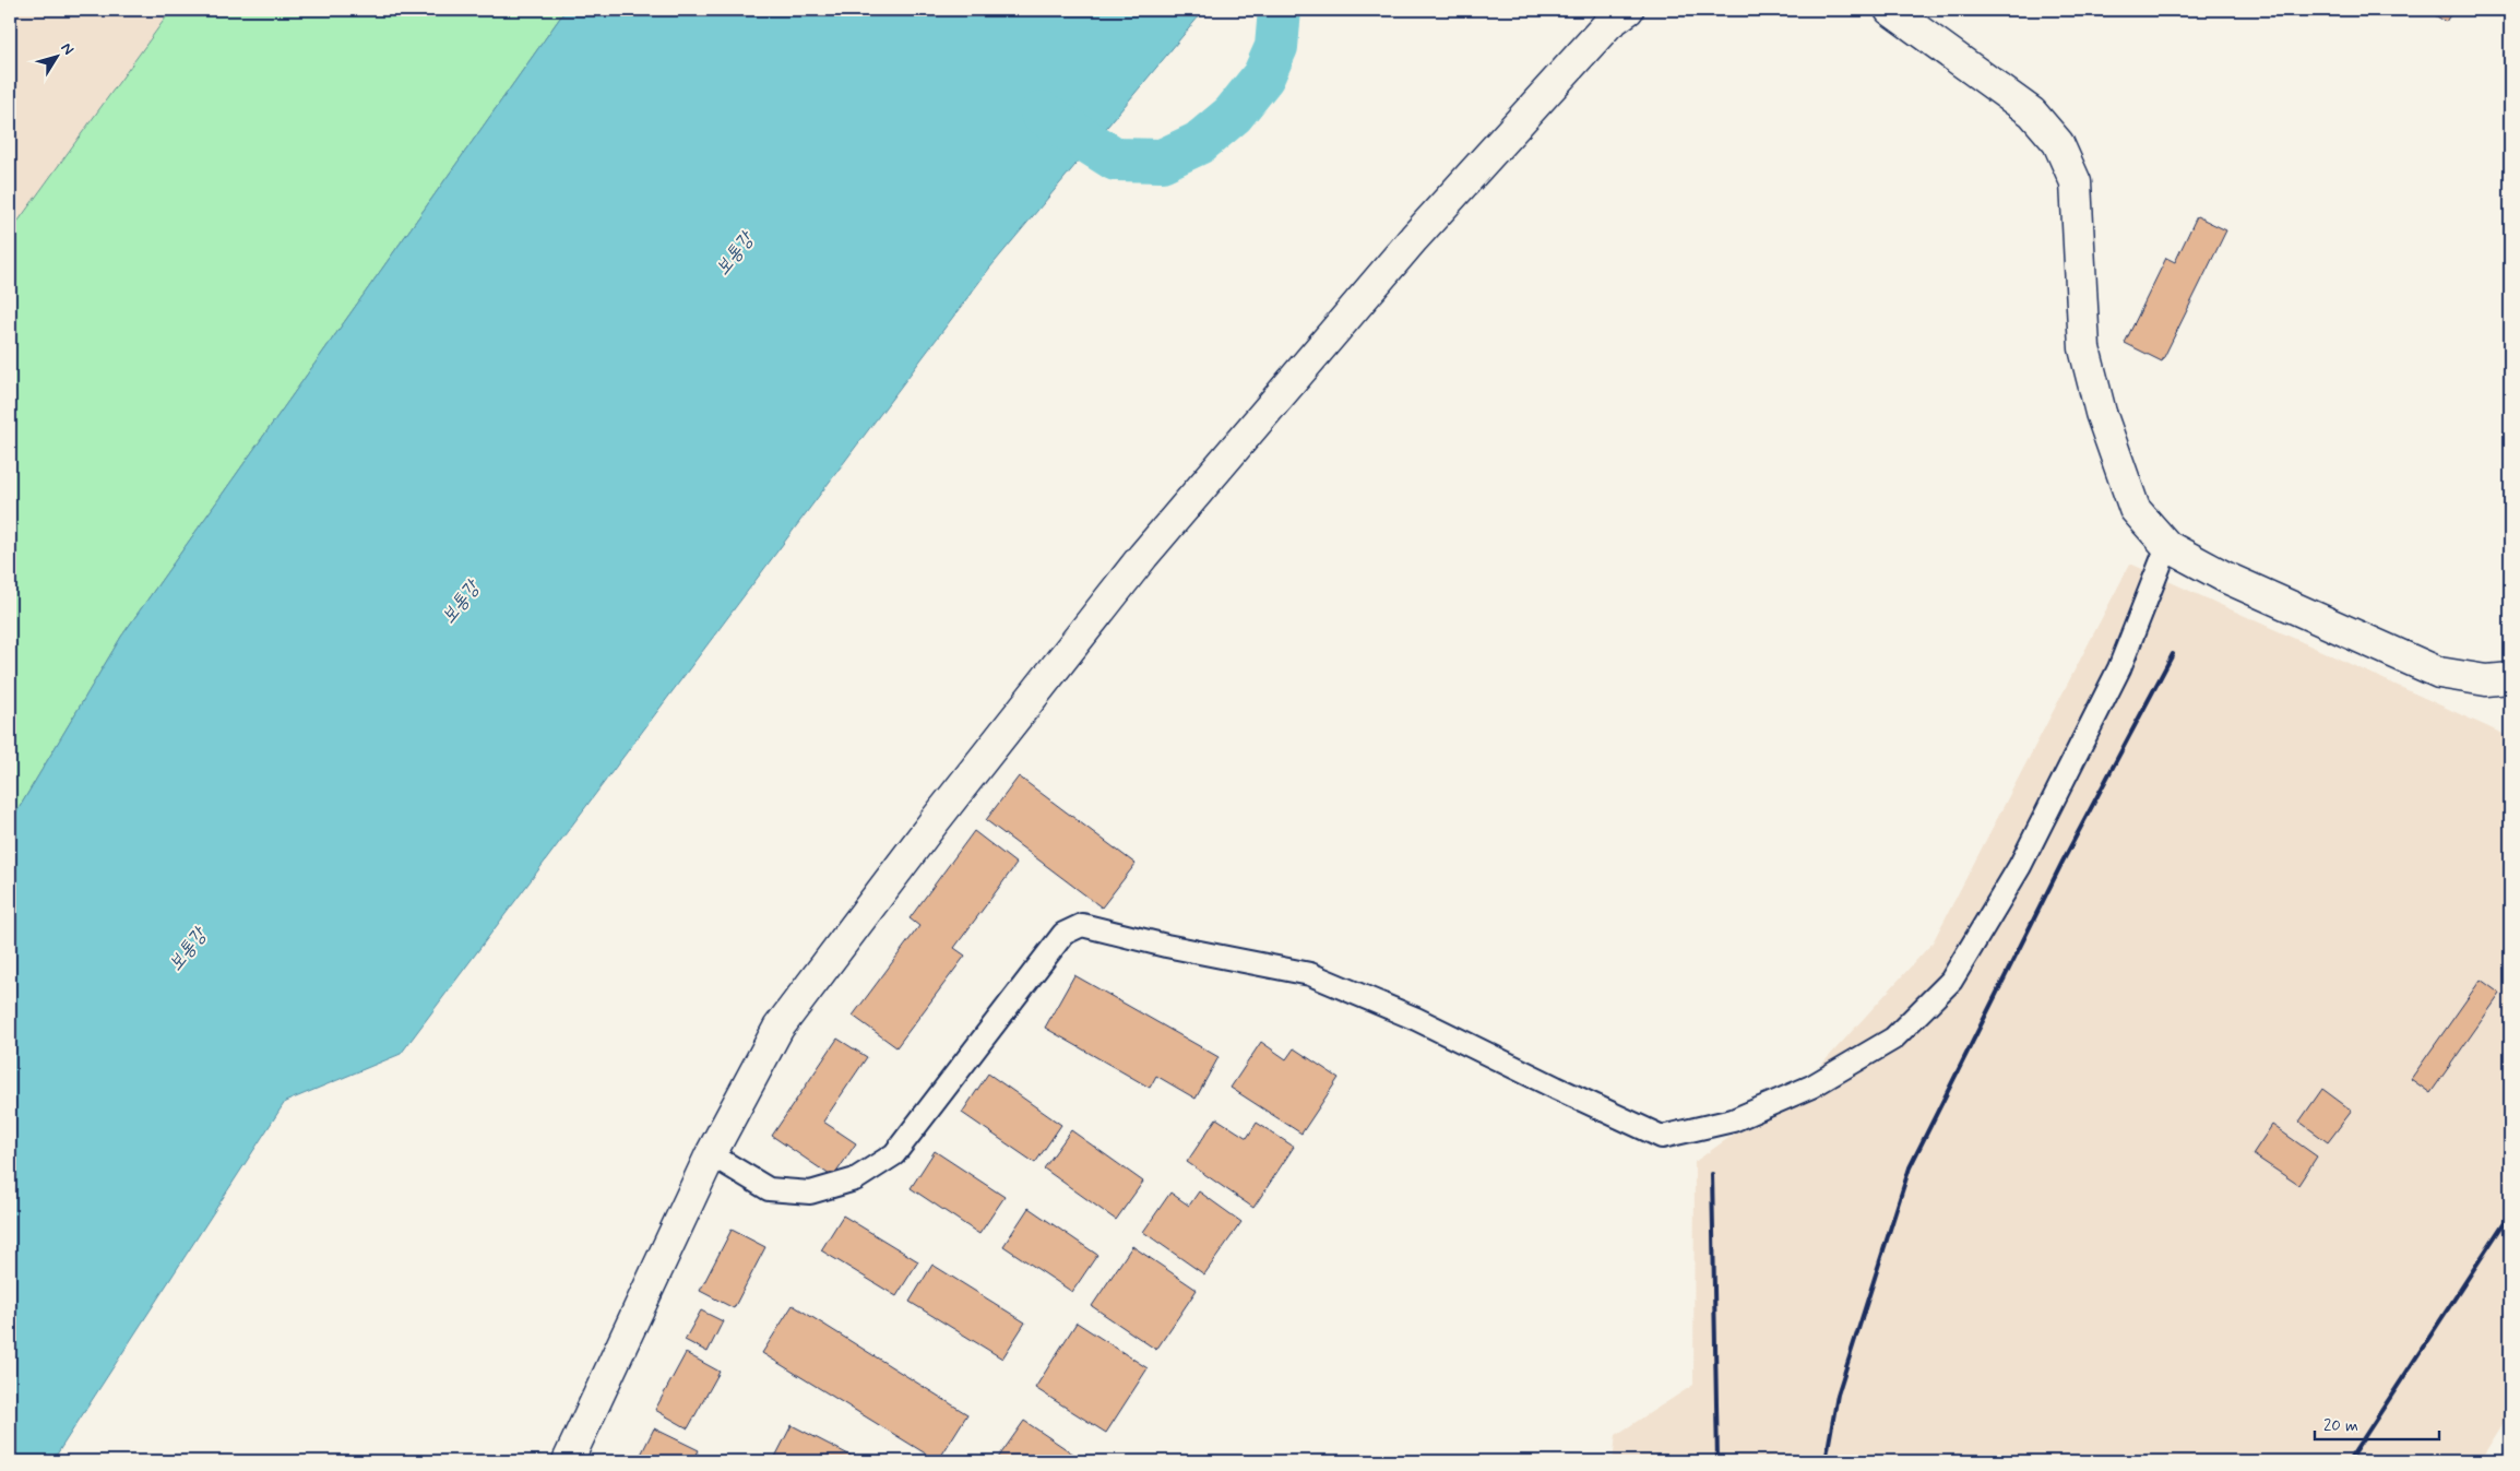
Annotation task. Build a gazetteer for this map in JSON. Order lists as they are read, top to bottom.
{
  "water": ["보통강"],
  "scale_bar": "20 m",
  "north": "top right"
}
